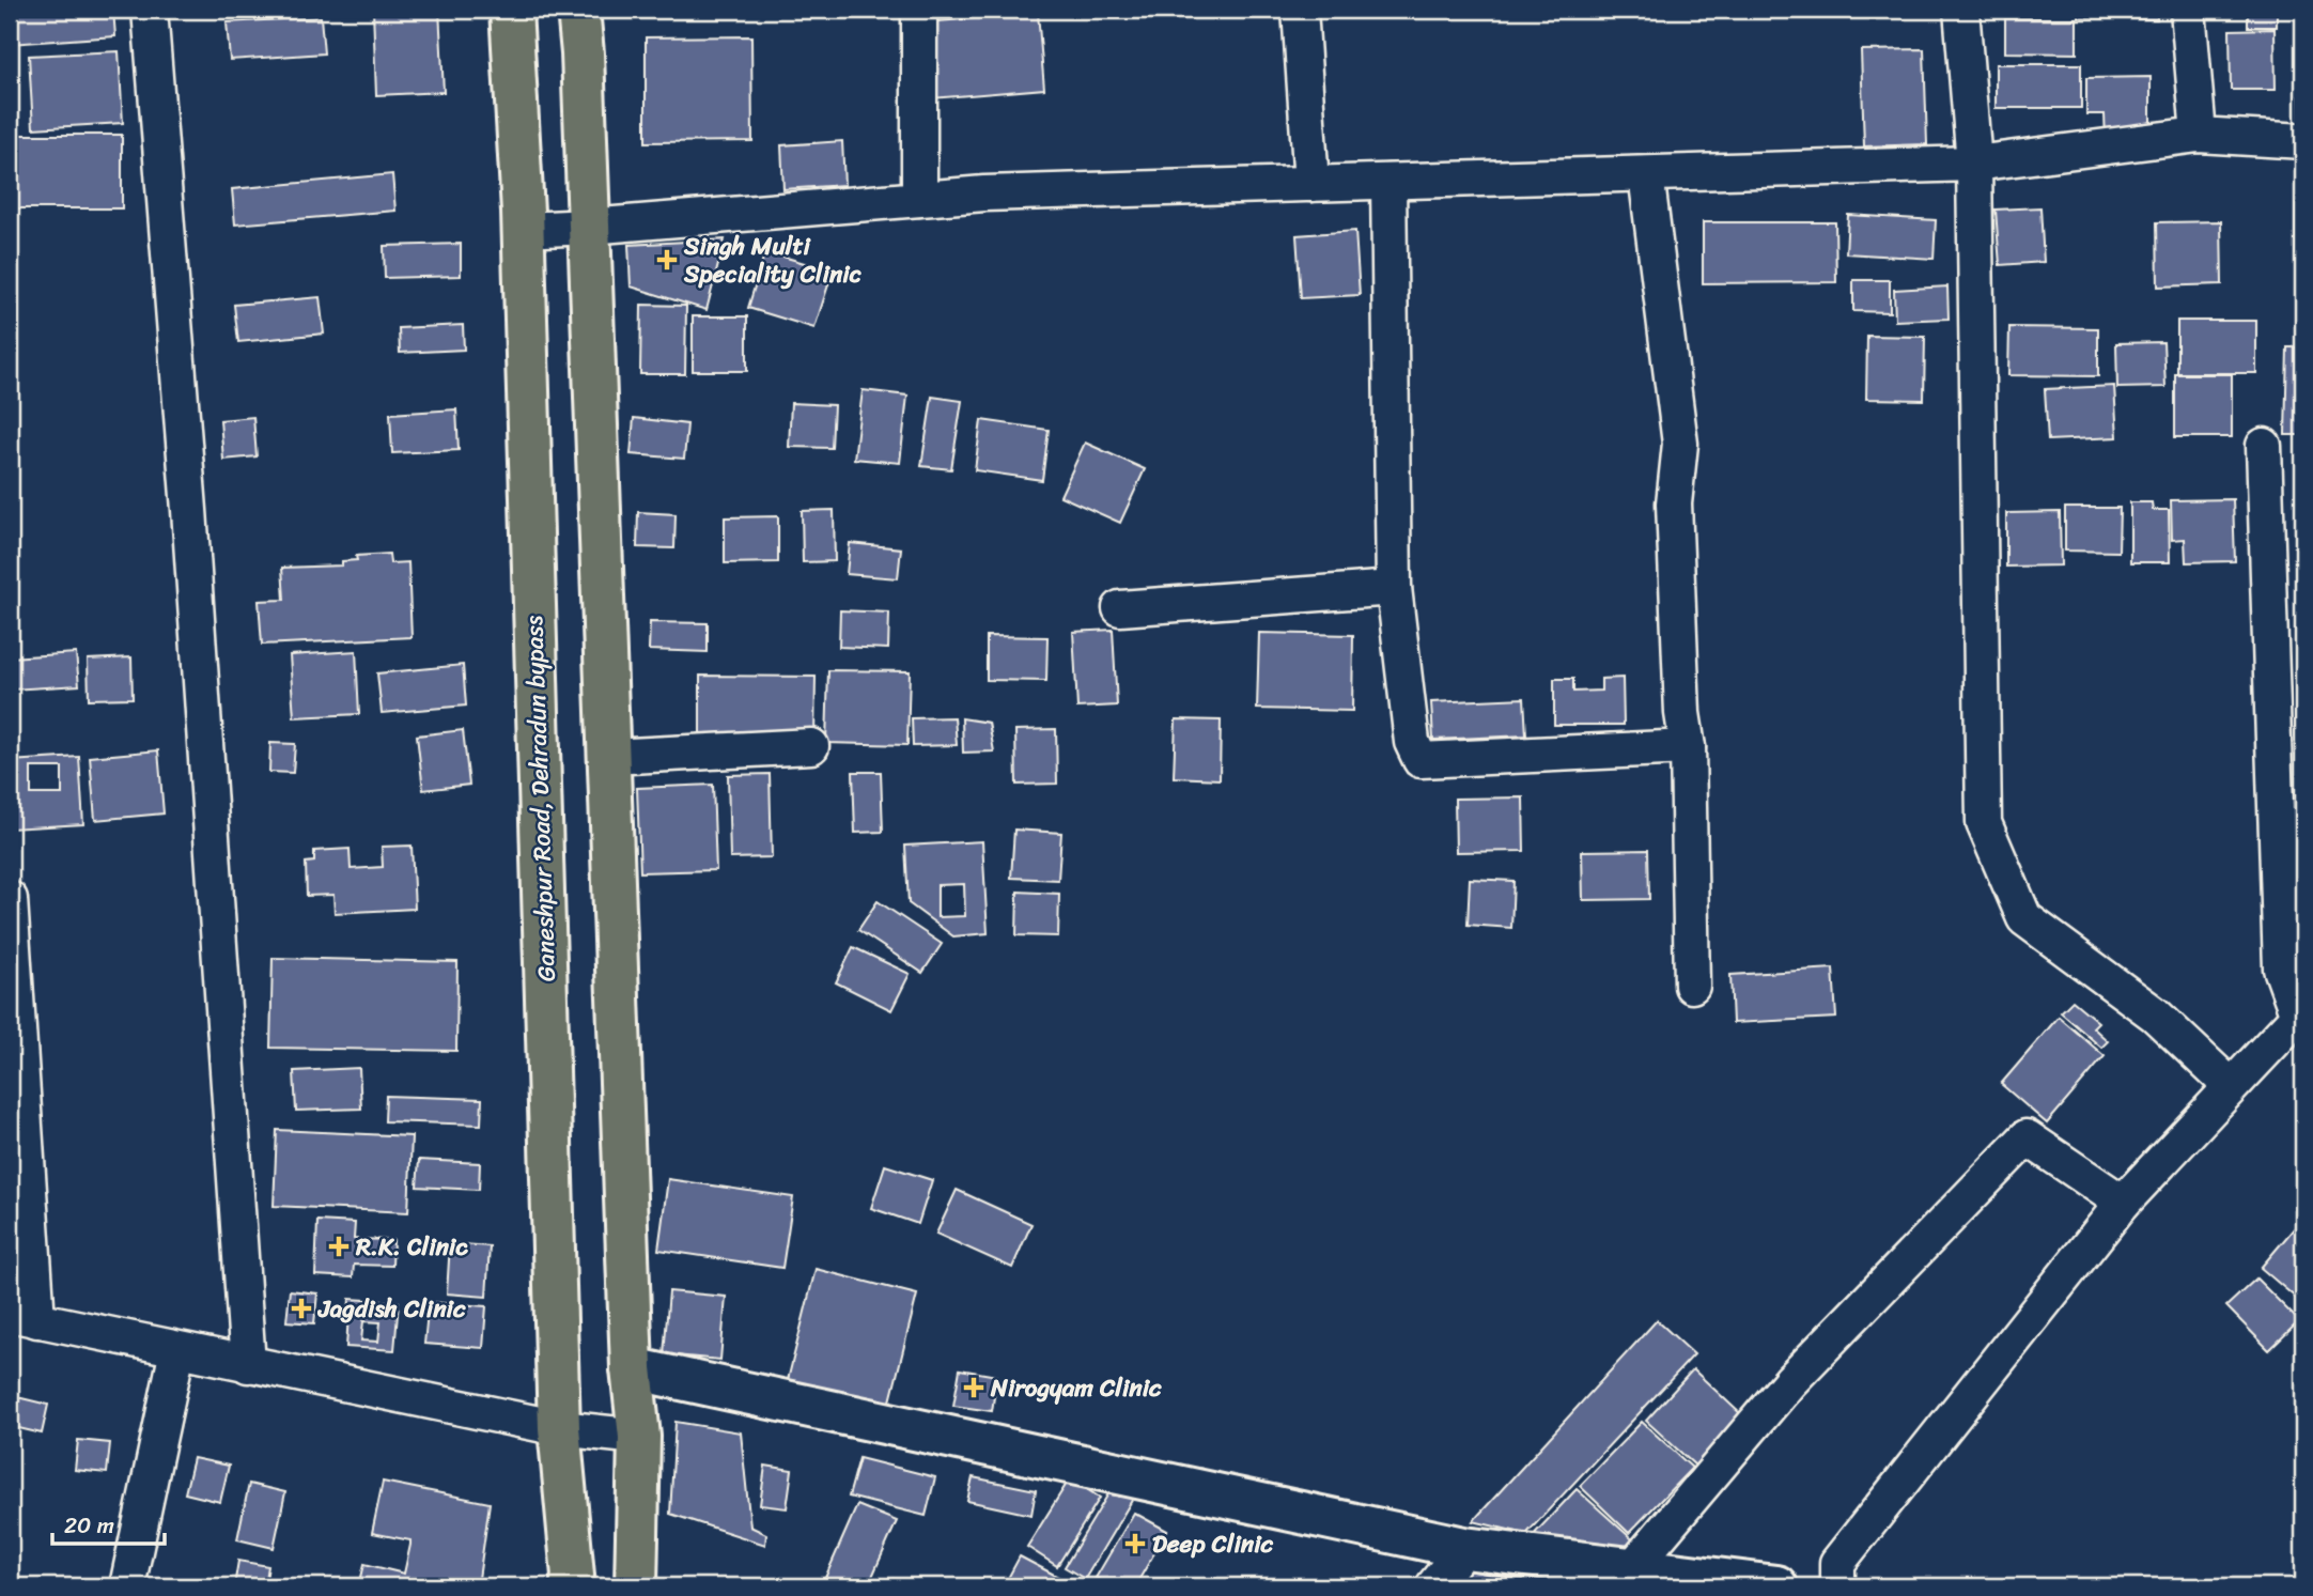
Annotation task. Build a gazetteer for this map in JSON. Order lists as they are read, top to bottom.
{
  "streets": {
    "main road": ["Ganeshpur Road, Dehradun bypass"]
  },
  "places": {
    "health": [
      "Singh Multi Speciality Clinic",
      "R.K. Clinic",
      "Jagdish Clinic",
      "Nirogyam Clinic",
      "Deep Clinic"
    ]
  },
  "scale_bar": "20 m"
}
